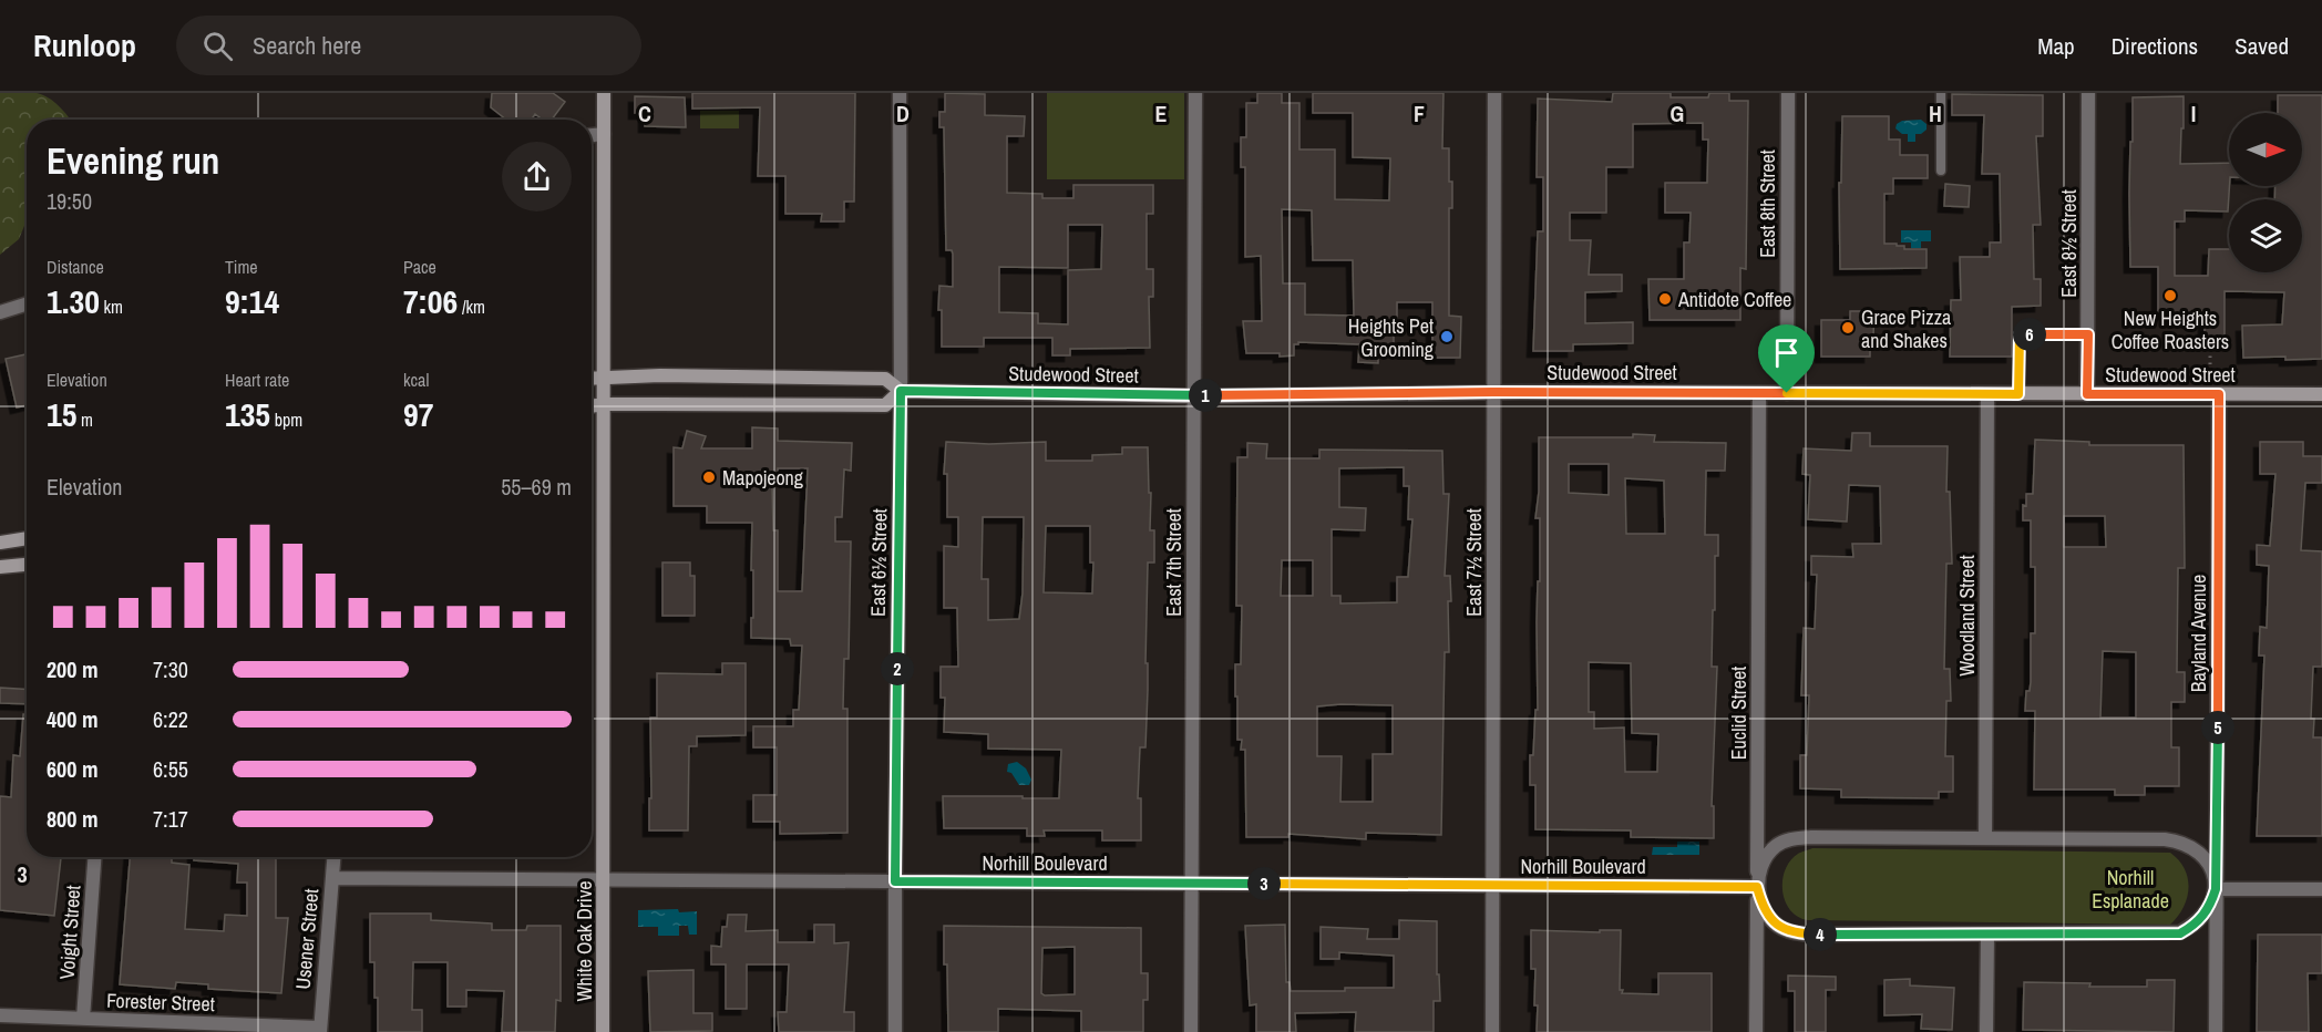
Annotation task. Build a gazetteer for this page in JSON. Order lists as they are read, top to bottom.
{
  "streets": {
    "main road": ["Studewood Street", "White Oak Drive"],
    "street": [
      "East 8th Street",
      "East 8½ Street",
      "East 6½ Street",
      "East 7th Street",
      "East 7½ Street",
      "Woodland Street",
      "Bayland Avenue",
      "Euclid Street",
      "Norhill Boulevard",
      "Voight Street",
      "Usener Street",
      "Forester Street"
    ]
  },
  "crossings": [
    ["East 8th Street", "Studewood Street"],
    ["East 8½ Street", "Studewood Street"],
    ["Studewood Street", "East 6½ Street"],
    ["Studewood Street", "East 7th Street"],
    ["Studewood Street", "East 7½ Street"],
    ["Studewood Street", "Woodland Street"],
    ["Studewood Street", "Bayland Avenue"],
    ["Studewood Street", "Euclid Street"],
    ["Studewood Street", "White Oak Drive"],
    ["East 6½ Street", "Norhill Boulevard"],
    ["East 7th Street", "Norhill Boulevard"],
    ["East 7½ Street", "Norhill Boulevard"],
    ["Euclid Street", "Norhill Boulevard"],
    ["Norhill Boulevard", "Usener Street"],
    ["Norhill Boulevard", "White Oak Drive"],
    ["Voight Street", "Forester Street"],
    ["Usener Street", "Forester Street"]
  ],
  "parks": ["Norhill Esplanade"],
  "places": [
    "New Heights Coffee Roasters",
    "Antidote Coffee",
    "Grace Pizza and Shakes",
    "Heights Pet Grooming",
    "Mapojeong"
  ],
  "north": "right",
  "page": {
    "header": "Runloop",
    "search": "Search here",
    "nav": ["Map", "Directions", "Saved"],
    "heading": ["Evening run", "19:50"],
    "stats": [
      ["Distance", "1.30 km"],
      ["Time", "9:14"],
      ["Pace", "7:06 /km"],
      ["Elevation", "15 m"],
      ["Heart rate", "135 bpm"],
      ["kcal", "97"]
    ],
    "pins": [
      "6",
      "1",
      "2",
      "5",
      "3",
      "4"
    ],
    "chart": ["Elevation", "55–69 m"],
    "list": [
      {
        "name": "200 m",
        "note": "7:30"
      },
      {
        "name": "400 m",
        "note": "6:22"
      },
      {
        "name": "600 m",
        "note": "6:55"
      },
      {
        "name": "800 m",
        "note": "7:17"
      }
    ]
  },
  "grid": {
    "columns": [
      "C",
      "D",
      "E",
      "F",
      "G",
      "H",
      "I"
    ],
    "rows": ["3"]
  }
}
